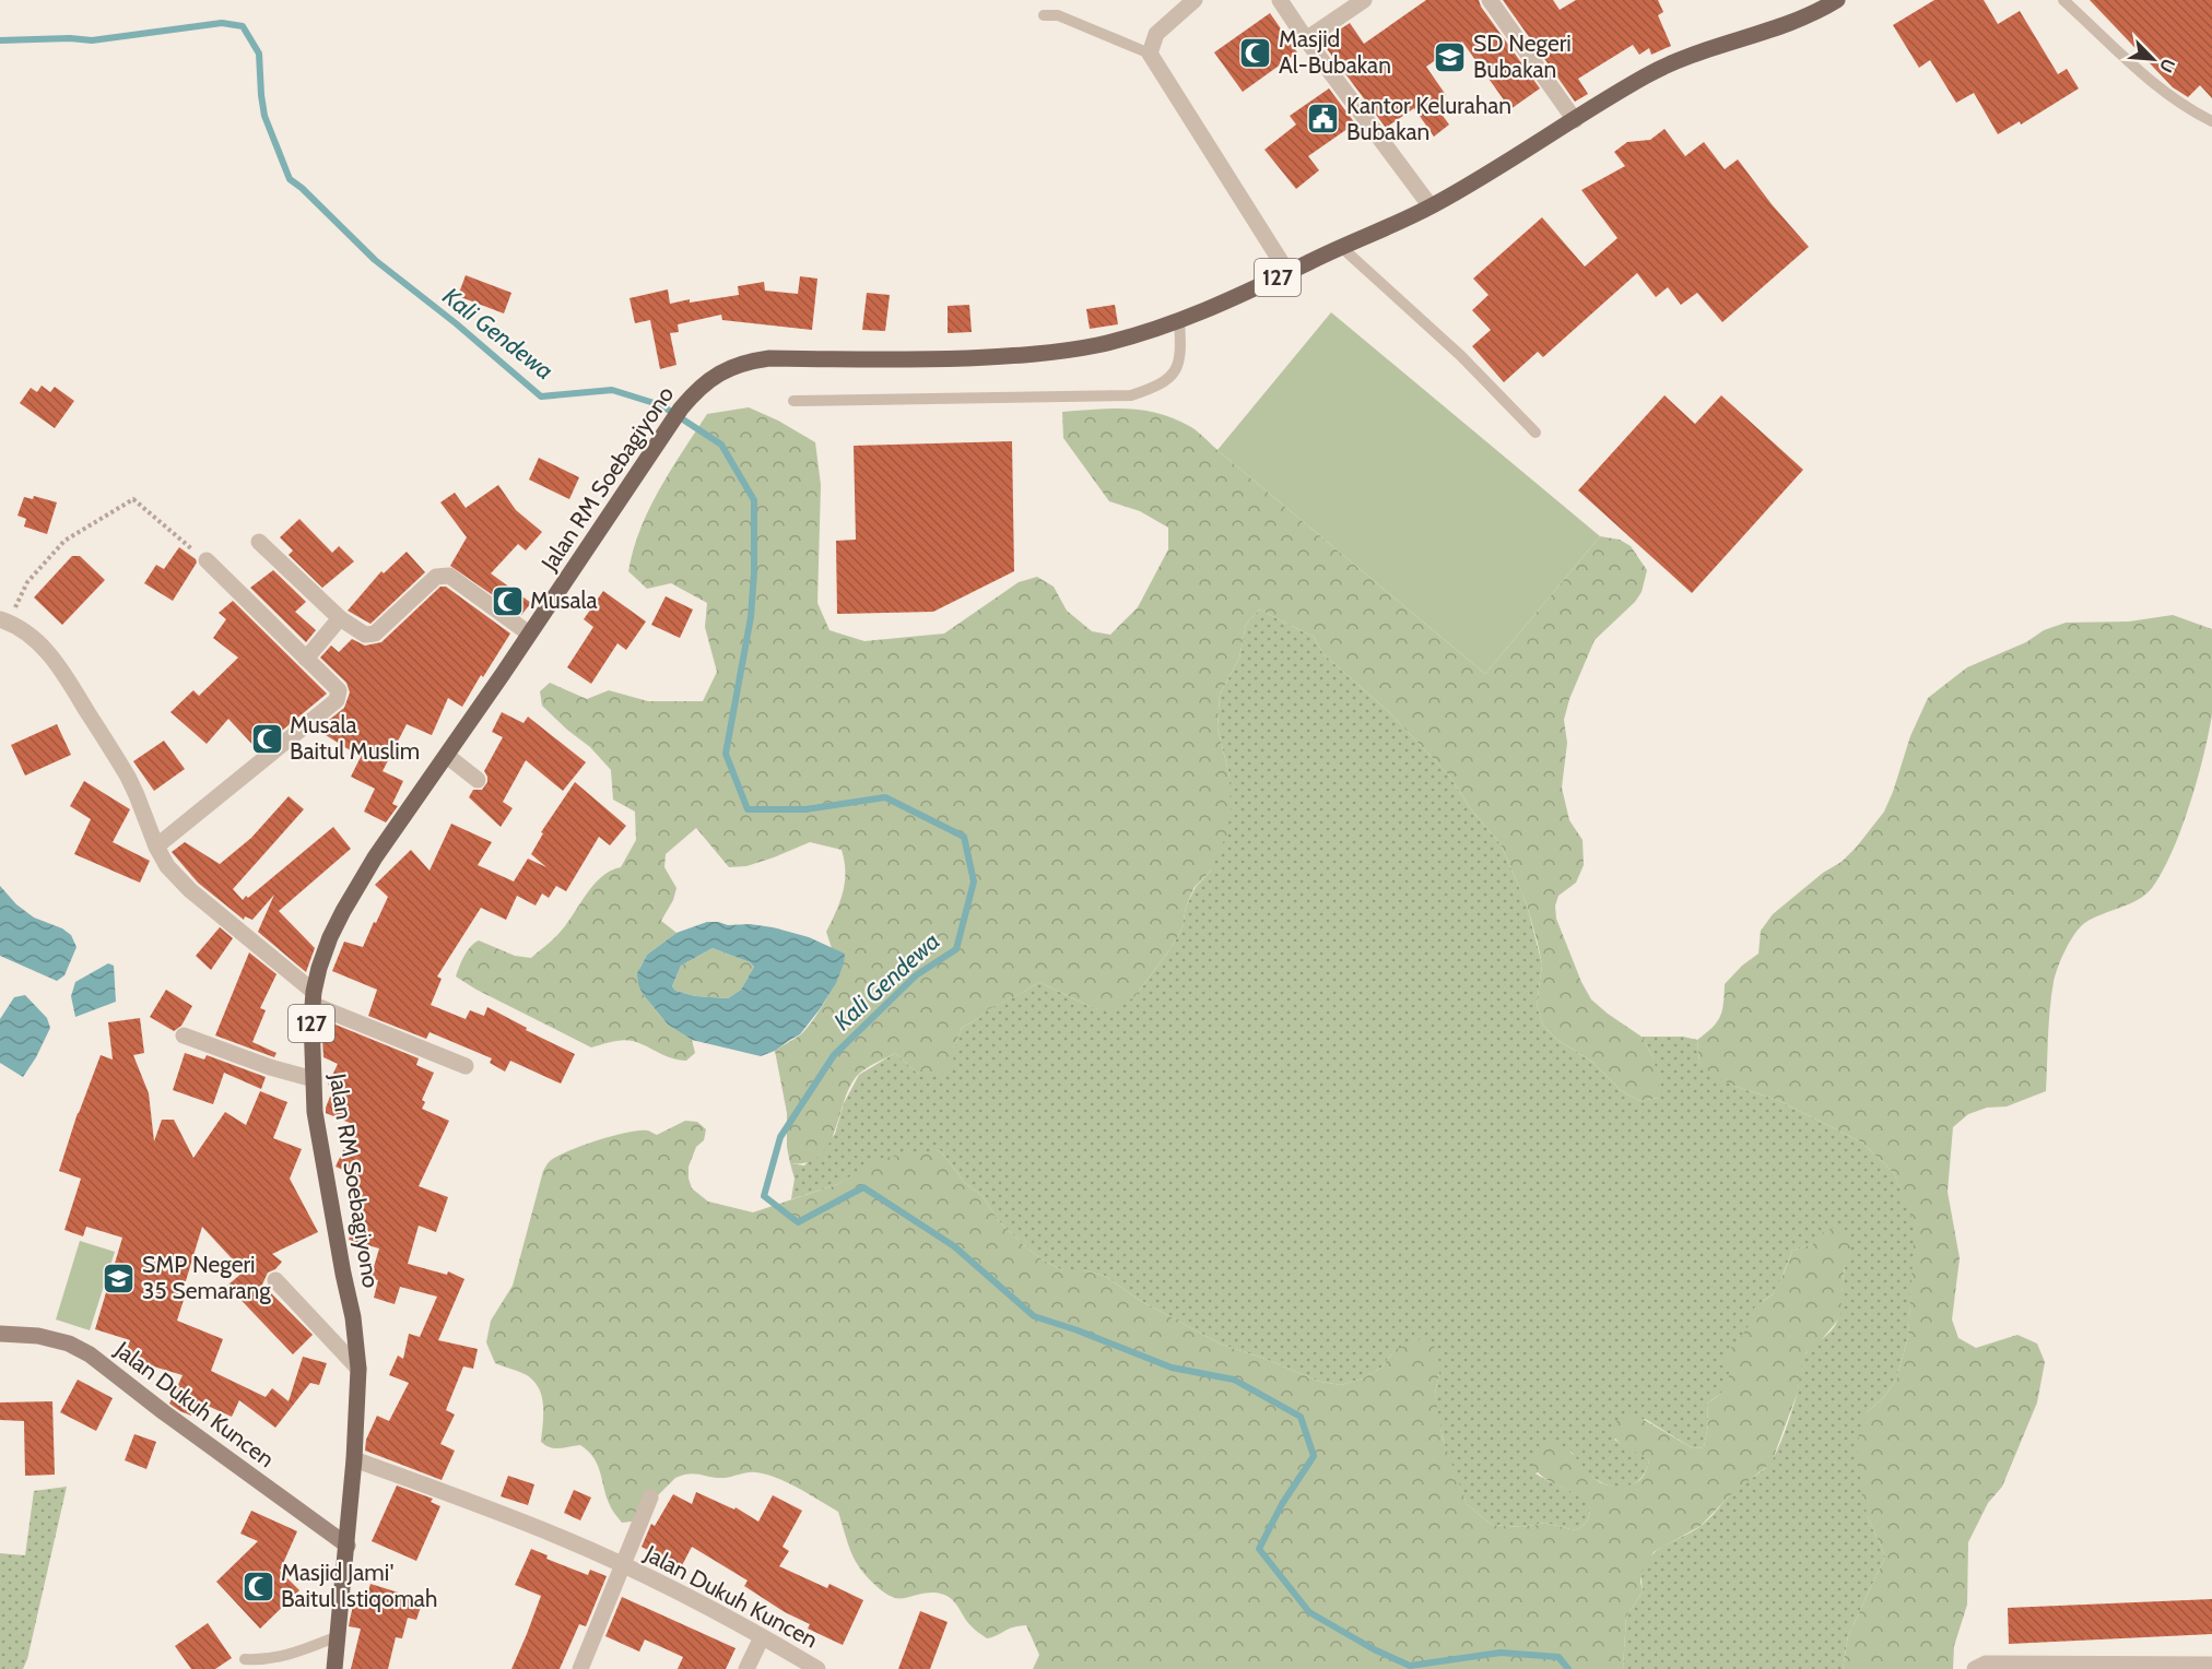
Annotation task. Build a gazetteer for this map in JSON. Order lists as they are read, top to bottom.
{
  "streets": {
    "main road": ["127", "Jalan RM Soebagiyono"],
    "street": ["Jalan Dukuh Kuncen"]
  },
  "crossings": [
    ["Jalan RM Soebagiyono", "Jalan Dukuh Kuncen"]
  ],
  "water": ["Kali Gendewa"],
  "places": {
    "mosque": [
      "Masjid Al-Bubakan",
      "Musala",
      "Musala Baitul Muslim",
      "Masjid Jami' Baitul Istiqomah"
    ],
    "school or university": ["SD Negeri Bubakan", "SMP Negeri 35 Semarang"],
    "public building": ["Kantor Kelurahan Bubakan"]
  },
  "north": "bottom right"
}
